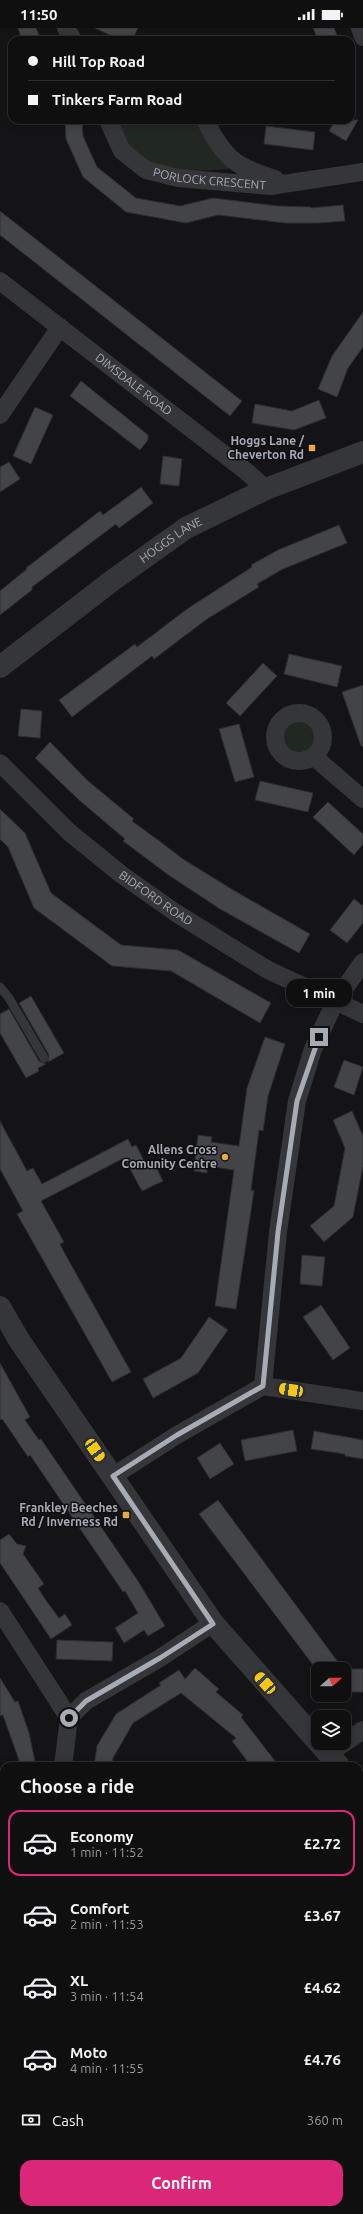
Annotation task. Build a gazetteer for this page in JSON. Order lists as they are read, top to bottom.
{
  "streets": {
    "street": [
      "PORLOCK CRESCENT",
      "DIMSDALE ROAD",
      "HOGGS LANE",
      "BIDFORD ROAD"
    ]
  },
  "crossings": [
    ["DIMSDALE ROAD", "HOGGS LANE"]
  ],
  "places": {
    "transit": ["Hoggs Lane / Cheverton Rd", "Frankley Beeches Rd / Inverness Rd"],
    "other": ["Allens Cross Comunity Centre"]
  },
  "north": "right",
  "page": {
    "status": "11:50",
    "banner": ["Hill Top Road", "Tinkers Farm Road"],
    "bubble": "1 min",
    "heading": "Choose a ride",
    "list": [
      {
        "name": "Economy",
        "note": "1 min · 11:52",
        "value": "£2.72"
      },
      {
        "name": "Comfort",
        "note": "2 min · 11:53",
        "value": "£3.67"
      },
      {
        "name": "XL",
        "note": "3 min · 11:54",
        "value": "£4.62"
      },
      {
        "name": "Moto",
        "note": "4 min · 11:55",
        "value": "£4.76"
      }
    ],
    "pay": ["Cash", "360 m"],
    "buttons": "Confirm"
  }
}
